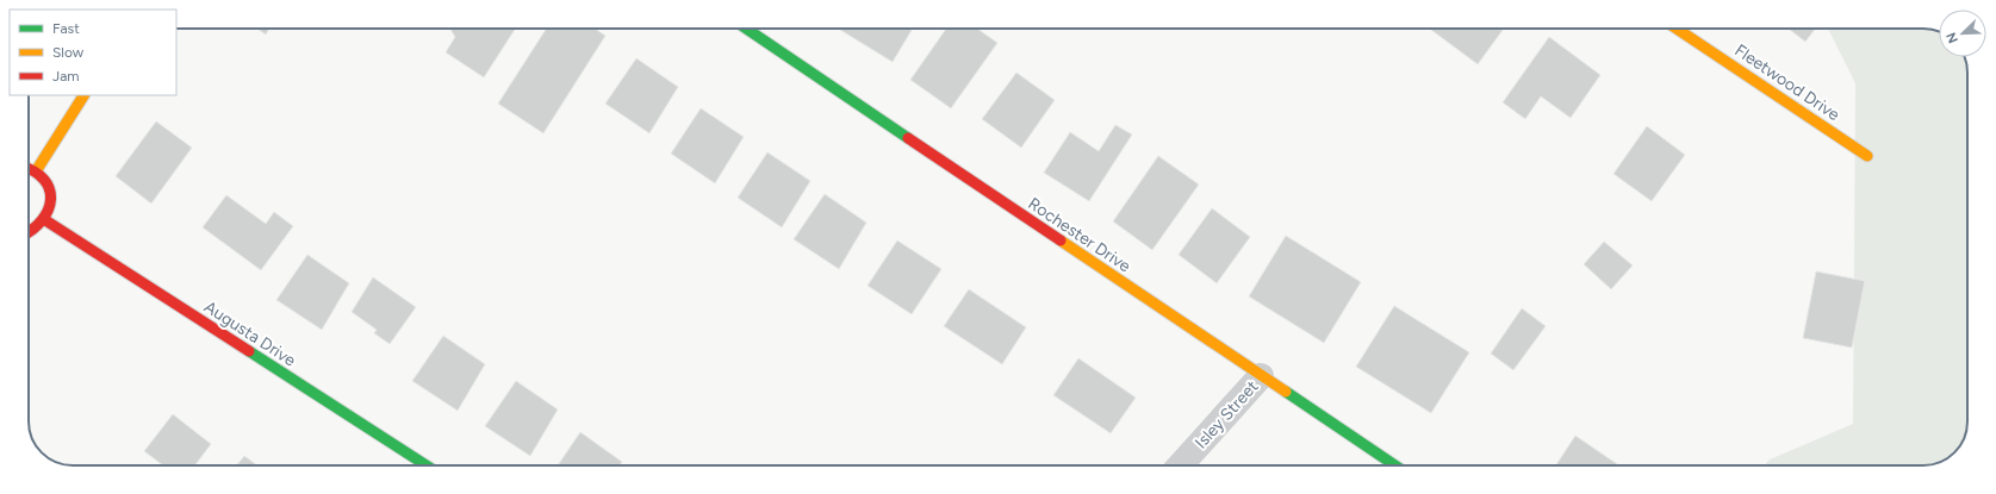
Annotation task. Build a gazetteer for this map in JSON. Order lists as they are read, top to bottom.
{
  "streets": {
    "street": [
      "Fleetwood Drive",
      "Rochester Drive",
      "Augusta Drive",
      "Isley Street"
    ]
  },
  "crossings": [
    ["Rochester Drive", "Isley Street"]
  ],
  "legend": ["Fast", "Slow", "Jam"],
  "north": "bottom left"
}
